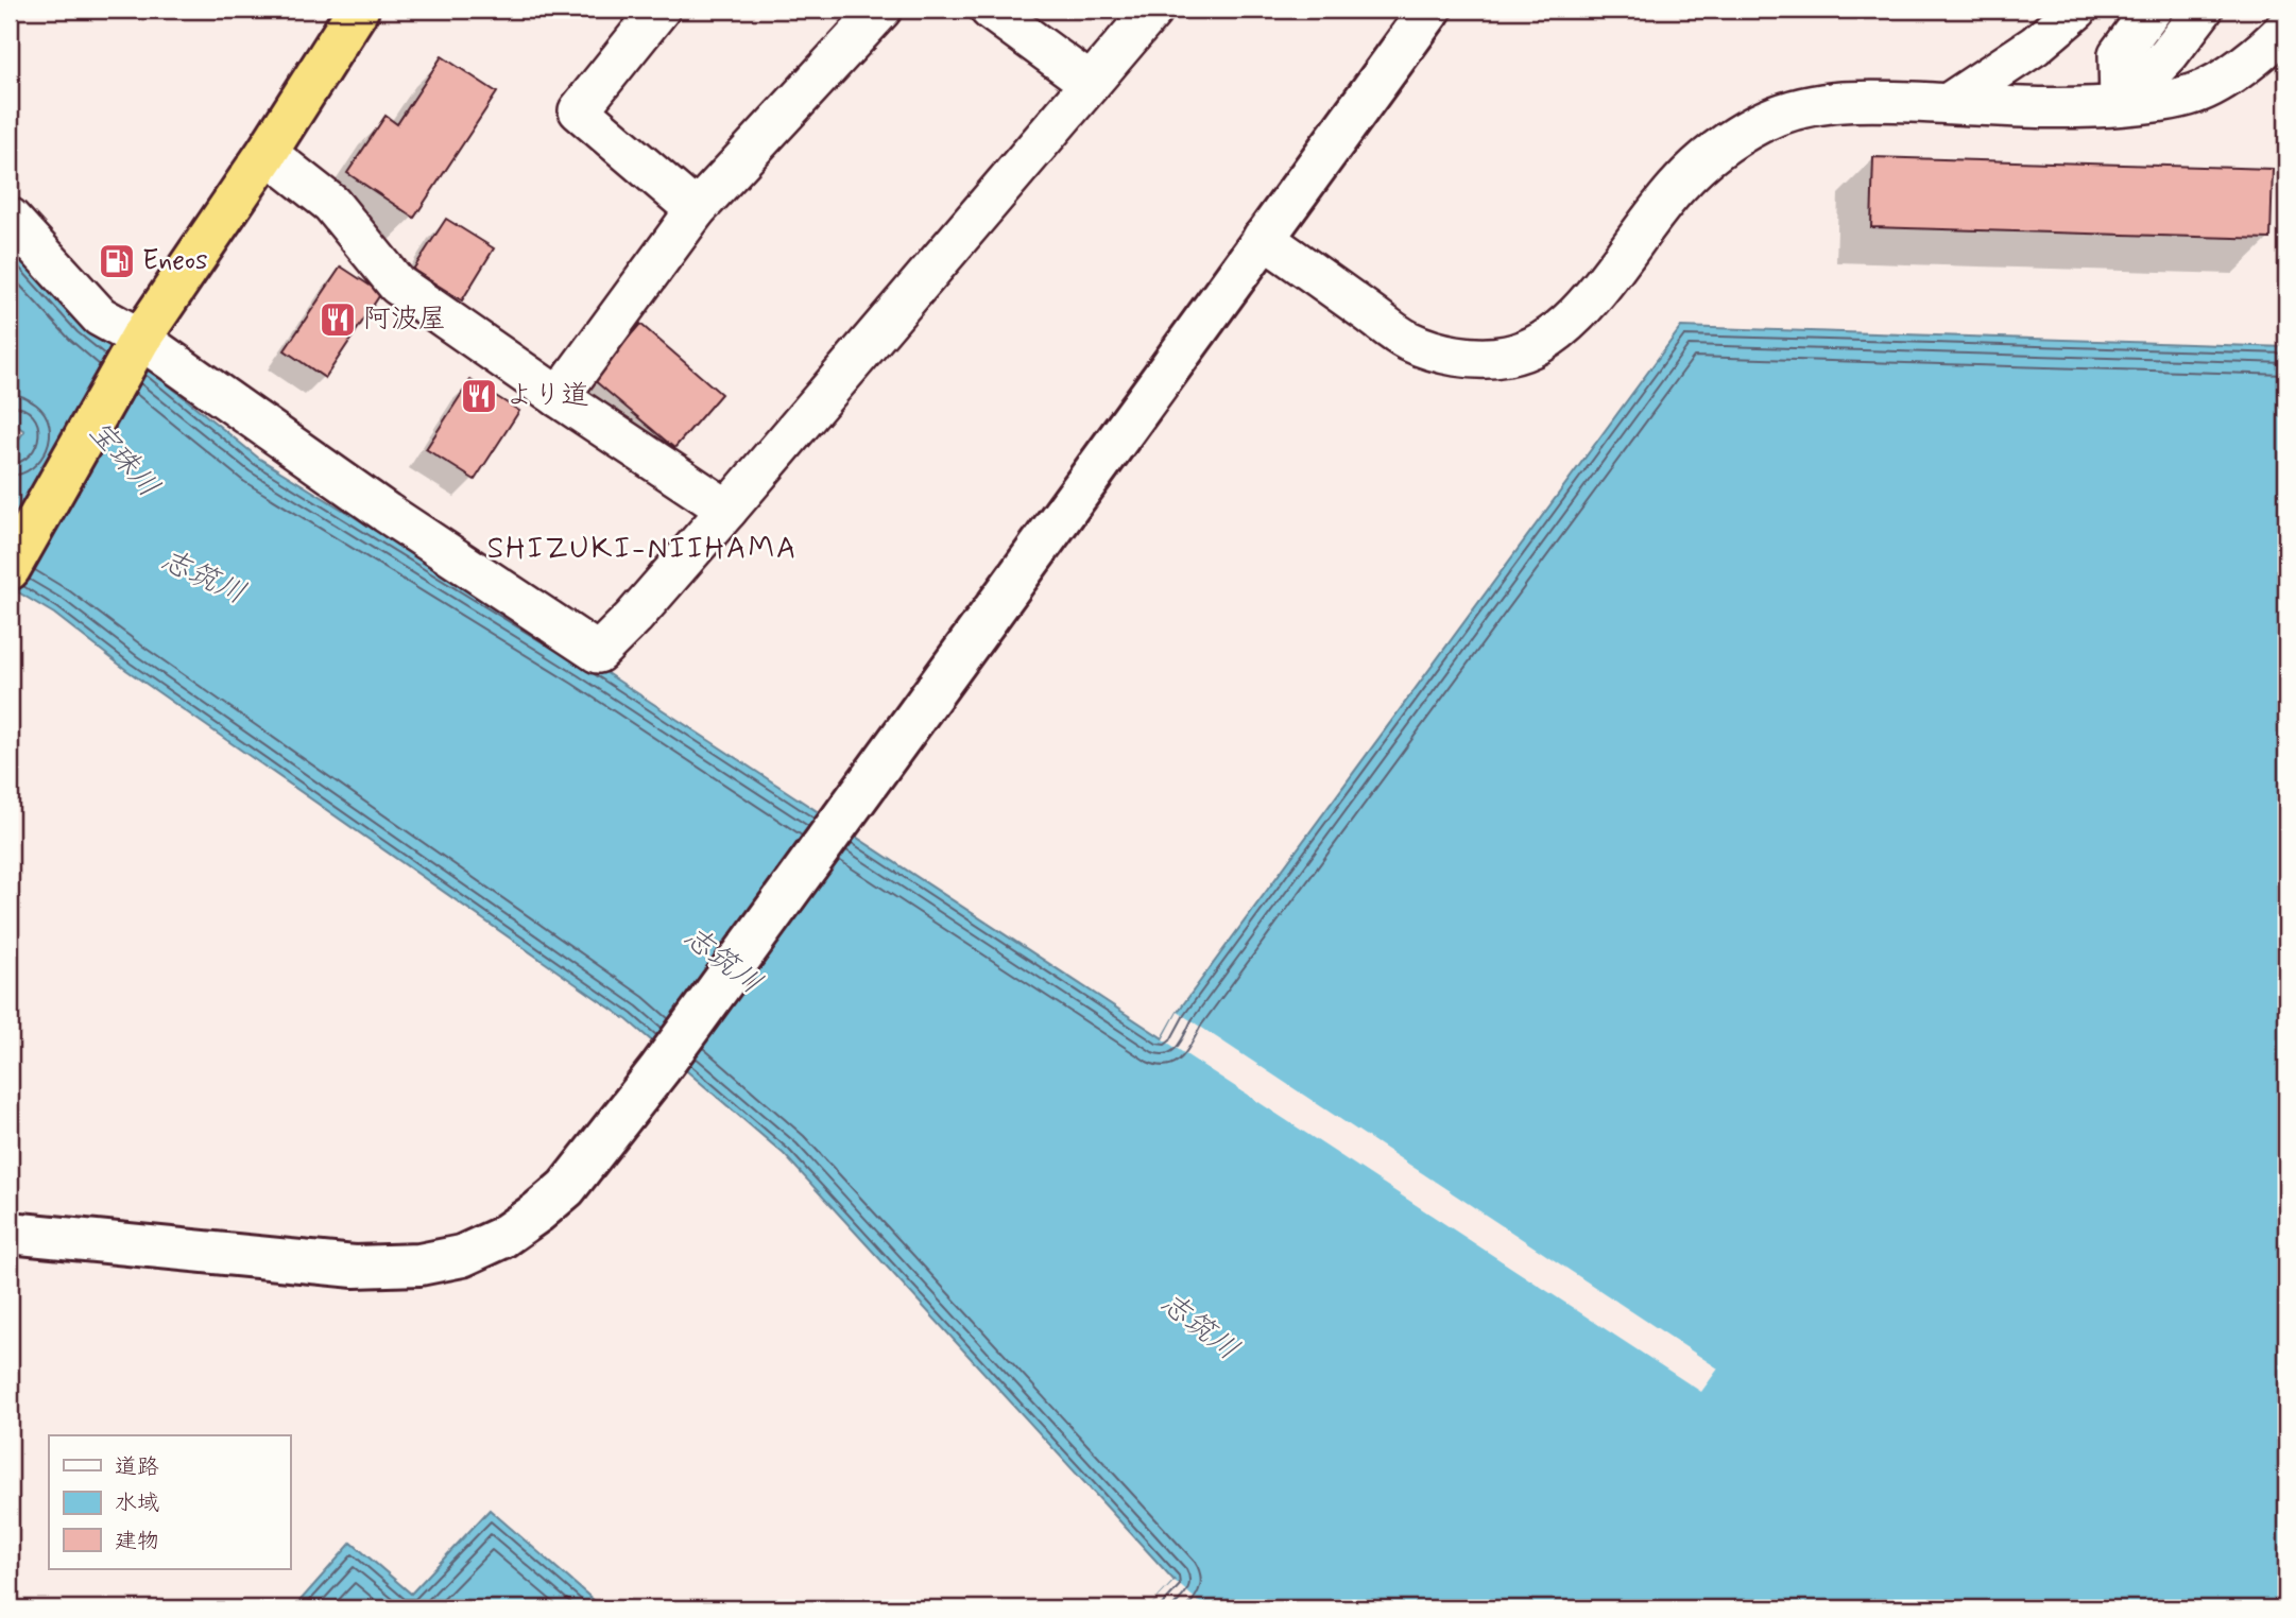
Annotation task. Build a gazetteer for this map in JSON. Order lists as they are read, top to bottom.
{
  "districts": ["SHIZUKI-NIIHAMA"],
  "water": ["宝珠川", "志筑川"],
  "places": {
    "fuel station": ["Eneos"],
    "restaurant": ["阿波屋", "より道"]
  },
  "legend": ["道路", "水域", "建物"]
}
